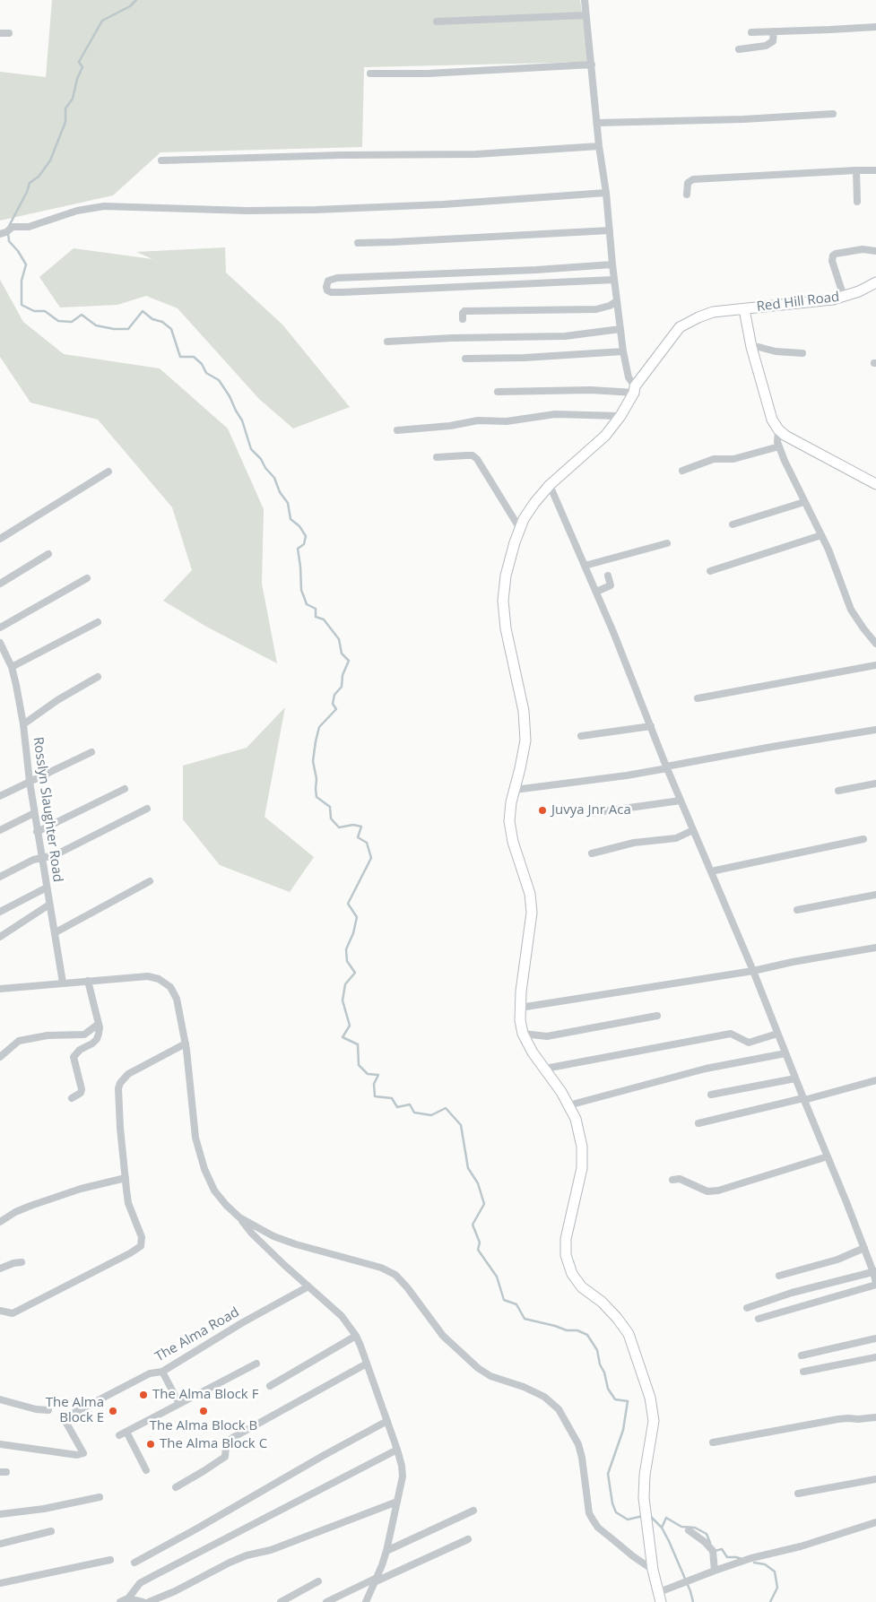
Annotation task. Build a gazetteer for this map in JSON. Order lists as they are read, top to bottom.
{
  "streets": {
    "main road": ["Red Hill Road"],
    "street": ["Rosslyn Slaughter Road", "The Alma Road"]
  },
  "places": [
    "Juvya Jnr Aca",
    "The Alma Block F",
    "The Alma Block E",
    "The Alma Block B",
    "The Alma Block C"
  ]
}
